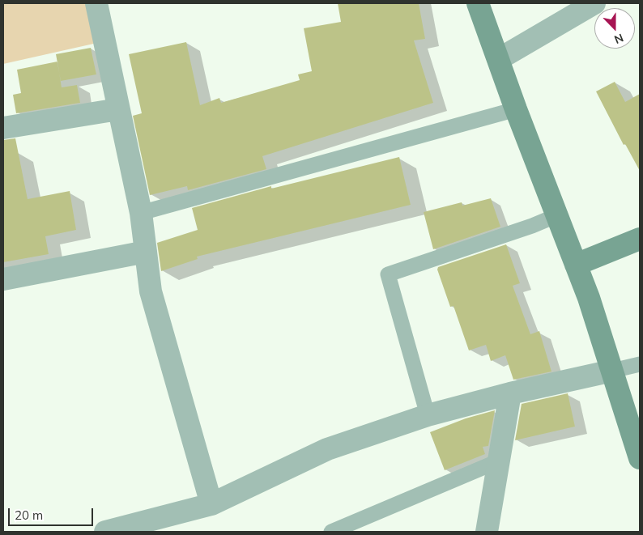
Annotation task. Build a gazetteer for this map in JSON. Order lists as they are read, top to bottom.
{
  "scale_bar": "20 m",
  "north": "bottom"
}
